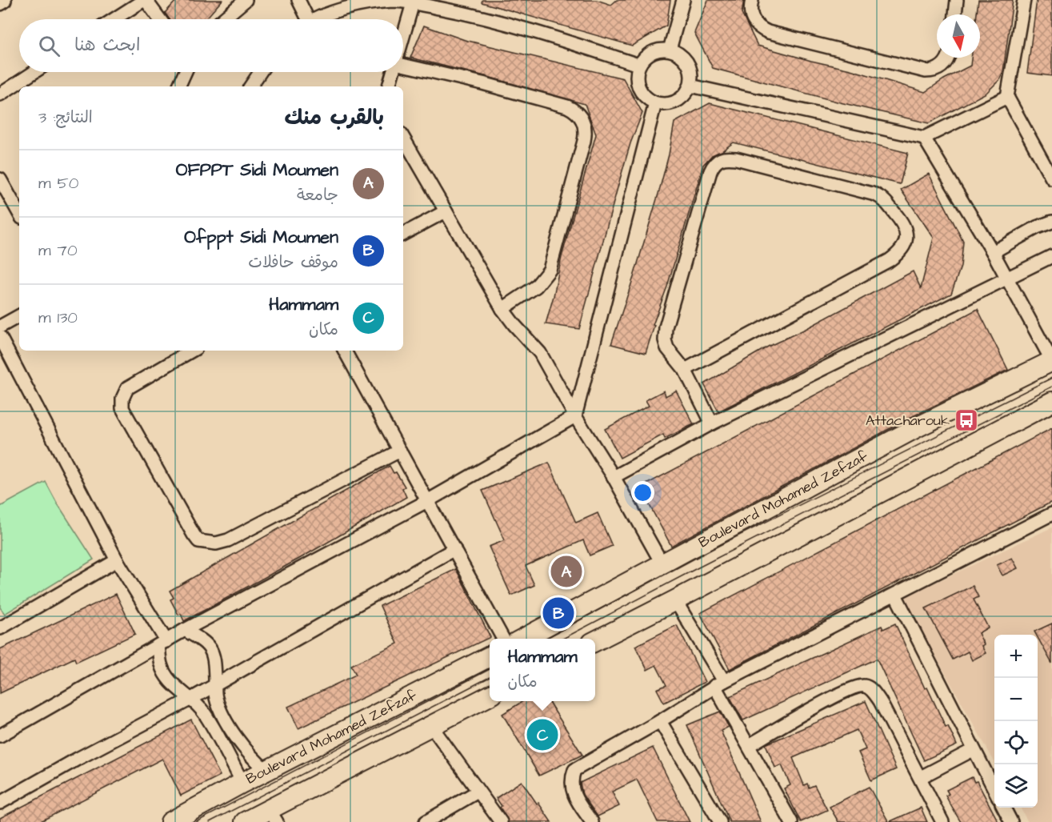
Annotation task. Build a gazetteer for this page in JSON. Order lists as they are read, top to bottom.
{
  "streets": {
    "main road": ["Boulevard Mohamed Zefzaf"]
  },
  "places": {
    "bus stop": ["Attacharouk"]
  },
  "north": "bottom",
  "page": {
    "search": "ابحث هنا",
    "heading": ["بالقرب منك", "النتائج: 3"],
    "list": [
      {
        "mark": "A",
        "name": "OFPPT Sidi Moumen",
        "note": "جامعة",
        "value": "50 m"
      },
      {
        "mark": "B",
        "name": "Ofppt Sidi Moumen",
        "note": "موقف حافلات",
        "value": "70 m"
      },
      {
        "mark": "C",
        "name": "Hammam",
        "note": "مكان",
        "value": "130 m"
      }
    ],
    "pins": ["A", "B", "C"],
    "map_buttons": ["+", "−"],
    "popup": ["Hammam", "مكان"]
  }
}
